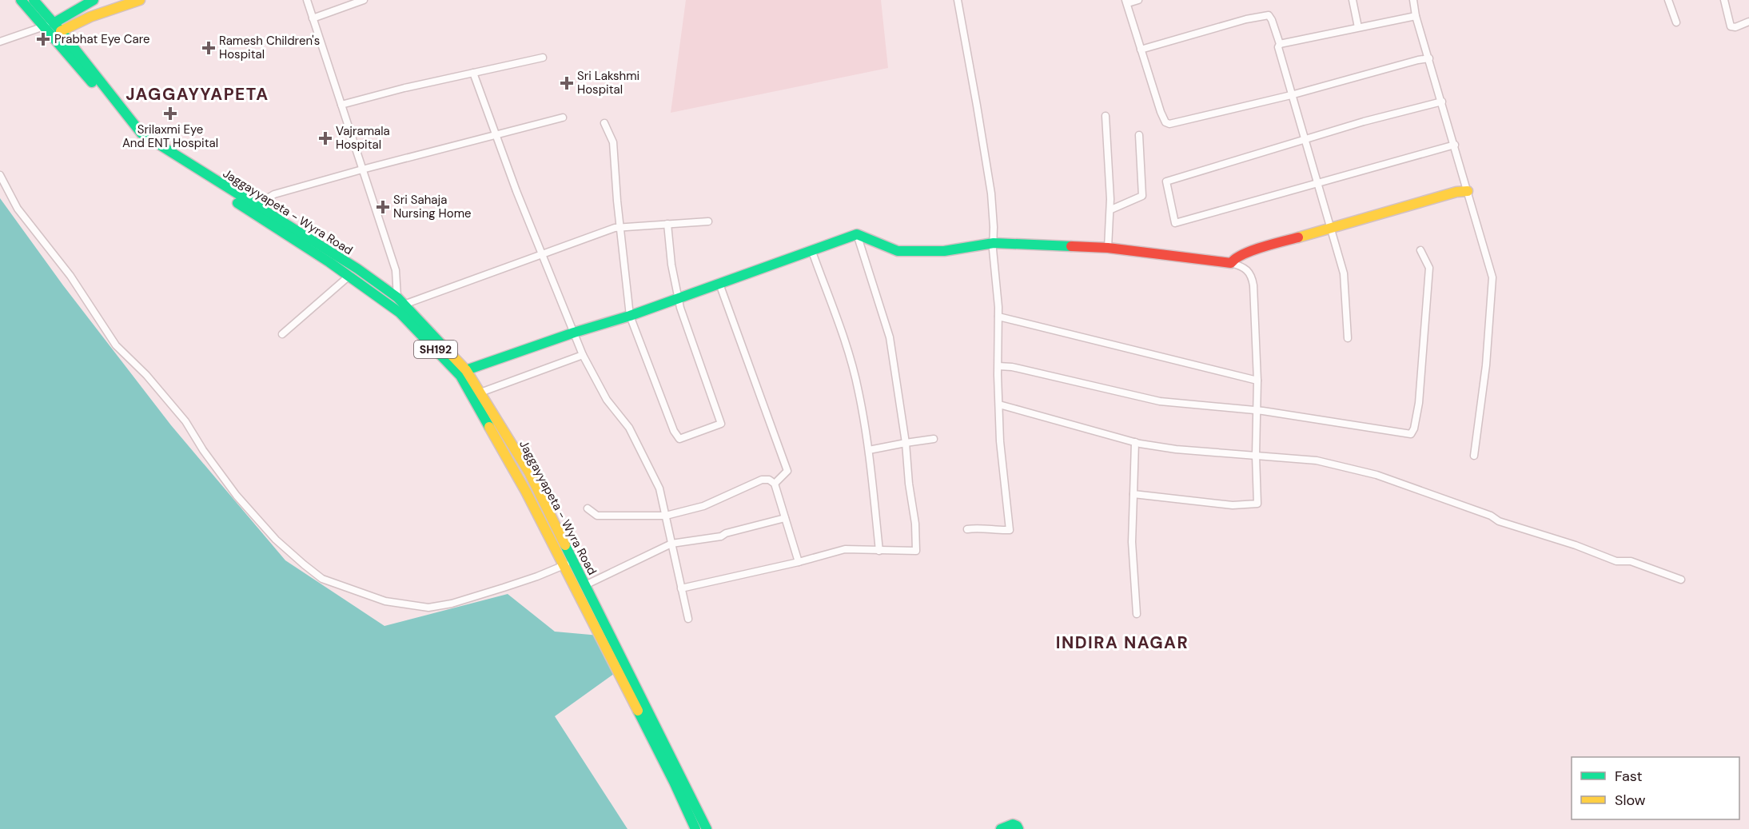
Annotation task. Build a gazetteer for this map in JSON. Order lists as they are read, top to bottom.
{
  "streets": {
    "main road": ["Jaggayyapeta - Wyra Road", "SH192"]
  },
  "crossings": [
    ["Jaggayyapeta - Wyra Road", "SH192"]
  ],
  "districts": ["JAGGAYYAPETA", "INDIRA NAGAR"],
  "places": {
    "health": [
      "Prabhat Eye Care",
      "Ramesh Children's Hospital",
      "Sri Lakshmi Hospital",
      "Srilaxmi Eye And ENT Hospital",
      "Vajramala Hospital",
      "Sri Sahaja Nursing Home"
    ]
  },
  "legend": ["Fast", "Slow"]
}
